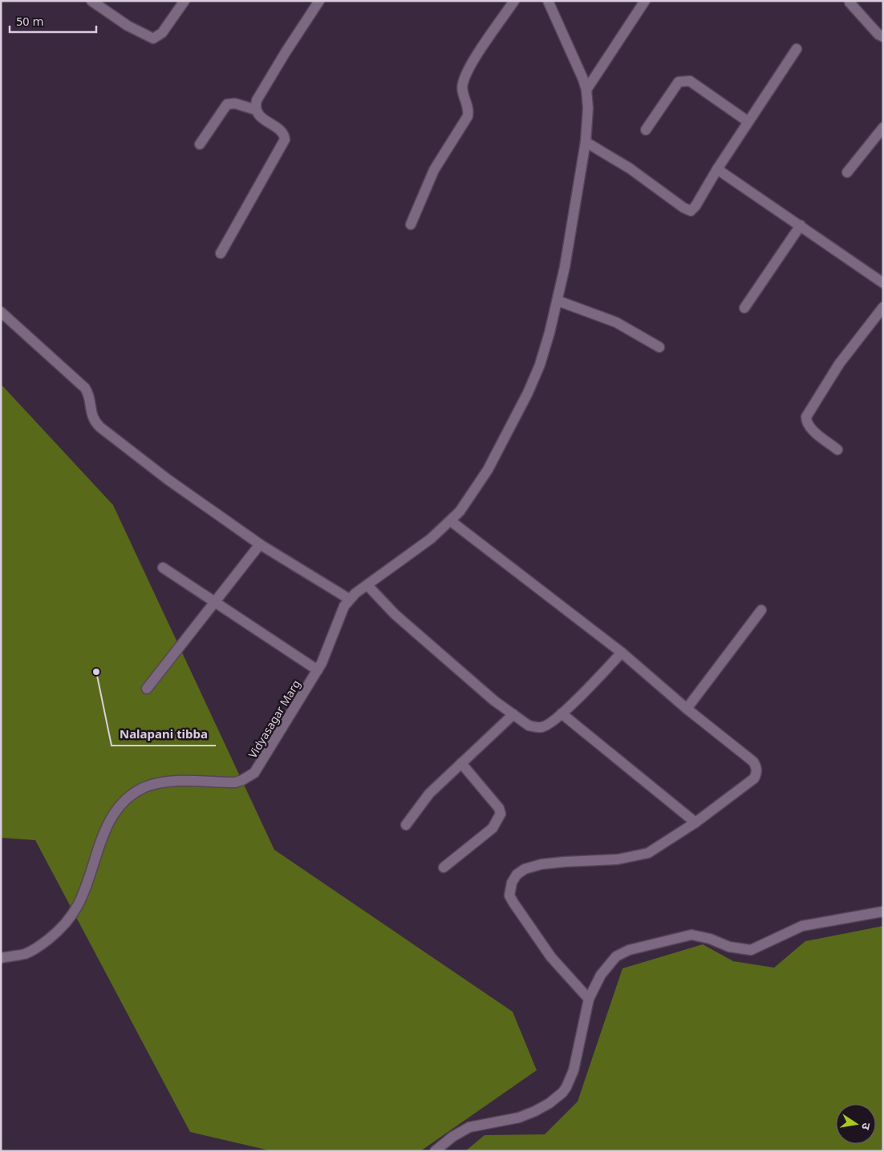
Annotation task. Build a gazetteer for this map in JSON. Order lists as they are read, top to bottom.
{
  "streets": {
    "street": ["Vidyasagar Marg"]
  },
  "places": ["Nalapani tibba"],
  "scale_bar": "50 m",
  "north": "right"
}
